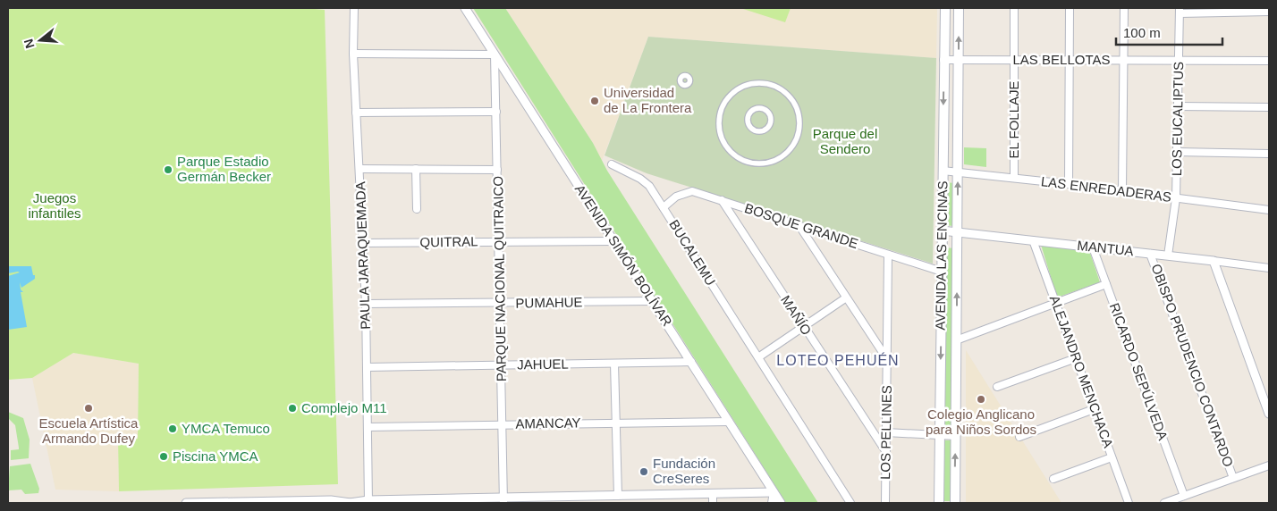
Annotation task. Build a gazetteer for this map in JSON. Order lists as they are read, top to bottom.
{
  "streets": {
    "main road": ["AVENIDA LAS ENCINAS"],
    "street": [
      "LAS BELLOTAS",
      "LOS EUCALIPTUS",
      "EL FOLLAJE",
      "LAS ENREDADERAS",
      "BOSQUE GRANDE",
      "QUITRAL",
      "MANTUA",
      "BUCALEMU",
      "PAULA JARAQUEMADA",
      "AVENIDA SIMÓN BOLÍVAR",
      "PARQUE NACIONAL QUITRAICO",
      "PUMAHUE",
      "MAÑÍO",
      "JAHUEL",
      "OBISPO PRUDENCIO CONTARDO",
      "ALEJANDRO MENCHACA",
      "RICARDO SEPÚLVEDA",
      "AMANCAY",
      "LOS PELLINES"
    ]
  },
  "crossings": [
    ["LAS BELLOTAS", "LOS EUCALIPTUS"],
    ["LAS BELLOTAS", "EL FOLLAJE"],
    ["LAS BELLOTAS", "AVENIDA LAS ENCINAS"],
    ["LOS EUCALIPTUS", "LAS ENREDADERAS"],
    ["LOS EUCALIPTUS", "MANTUA"],
    ["EL FOLLAJE", "LAS ENREDADERAS"],
    ["LAS ENREDADERAS", "AVENIDA LAS ENCINAS"],
    ["BOSQUE GRANDE", "BUCALEMU"],
    ["BOSQUE GRANDE", "AVENIDA LAS ENCINAS"],
    ["BOSQUE GRANDE", "MAÑÍO"],
    ["BOSQUE GRANDE", "LOS PELLINES"],
    ["QUITRAL", "PAULA JARAQUEMADA"],
    ["QUITRAL", "AVENIDA SIMÓN BOLÍVAR"],
    ["QUITRAL", "PARQUE NACIONAL QUITRAICO"],
    ["MANTUA", "AVENIDA LAS ENCINAS"],
    ["MANTUA", "OBISPO PRUDENCIO CONTARDO"],
    ["MANTUA", "ALEJANDRO MENCHACA"],
    ["MANTUA", "RICARDO SEPÚLVEDA"],
    ["PAULA JARAQUEMADA", "PUMAHUE"],
    ["PAULA JARAQUEMADA", "JAHUEL"],
    ["PAULA JARAQUEMADA", "AMANCAY"],
    ["AVENIDA SIMÓN BOLÍVAR", "PARQUE NACIONAL QUITRAICO"],
    ["AVENIDA SIMÓN BOLÍVAR", "PUMAHUE"],
    ["AVENIDA SIMÓN BOLÍVAR", "JAHUEL"],
    ["AVENIDA SIMÓN BOLÍVAR", "AMANCAY"],
    ["PARQUE NACIONAL QUITRAICO", "PUMAHUE"],
    ["PARQUE NACIONAL QUITRAICO", "JAHUEL"],
    ["PARQUE NACIONAL QUITRAICO", "AMANCAY"],
    ["MAÑÍO", "LOS PELLINES"]
  ],
  "districts": ["LOTEO PEHUÉN"],
  "parks": ["Parque del Sendero", "Juegos infantiles"],
  "places": [
    "Universidad de La Frontera",
    "Parque Estadio Germán Becker",
    "Colegio Anglicano para Niños Sordos",
    "Escuela Artística Armando Dufey",
    "Complejo M11",
    "YMCA Temuco",
    "Piscina YMCA",
    "Fundación CreSeres"
  ],
  "scale_bar": "100 m",
  "north": "left"
}
